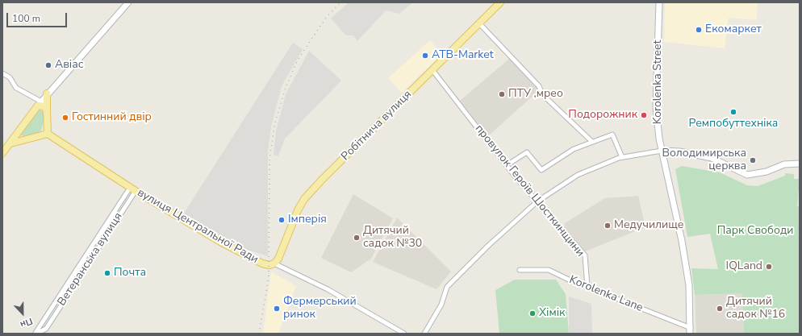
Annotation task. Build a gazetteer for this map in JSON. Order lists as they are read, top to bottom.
{
  "streets": {
    "main road": ["Korolenka Street", "Робітнича вулиця", "вулиця Центральної Ради"],
    "street": ["провулок Героїв Шосткинщини", "Ветеранська вулиця", "Korolenka Lane"]
  },
  "crossings": [
    ["Korolenka Street", "Korolenka Lane"],
    ["Робітнича вулиця", "провулок Героїв Шосткинщини"],
    ["Робітнича вулиця", "вулиця Центральної Ради"],
    ["провулок Героїв Шосткинщини", "Korolenka Lane"],
    ["вулиця Центральної Ради", "Ветеранська вулиця"]
  ],
  "parks": ["Парк Свободи"],
  "places": [
    "Екомаркет",
    "ATB-Market",
    "Авіас",
    "ПТУ ,мрео",
    "Ремпобуттехніка",
    "Подорожник",
    "Гостинний двір",
    "Володимирська церква",
    "Імперія",
    "Медучилище",
    "Дитячий садок №30",
    "IQLand",
    "Почта",
    "Фермерський ринок",
    "Дитячий садок №16",
    "Хімік"
  ],
  "scale_bar": "100 m",
  "north": "bottom"
}
